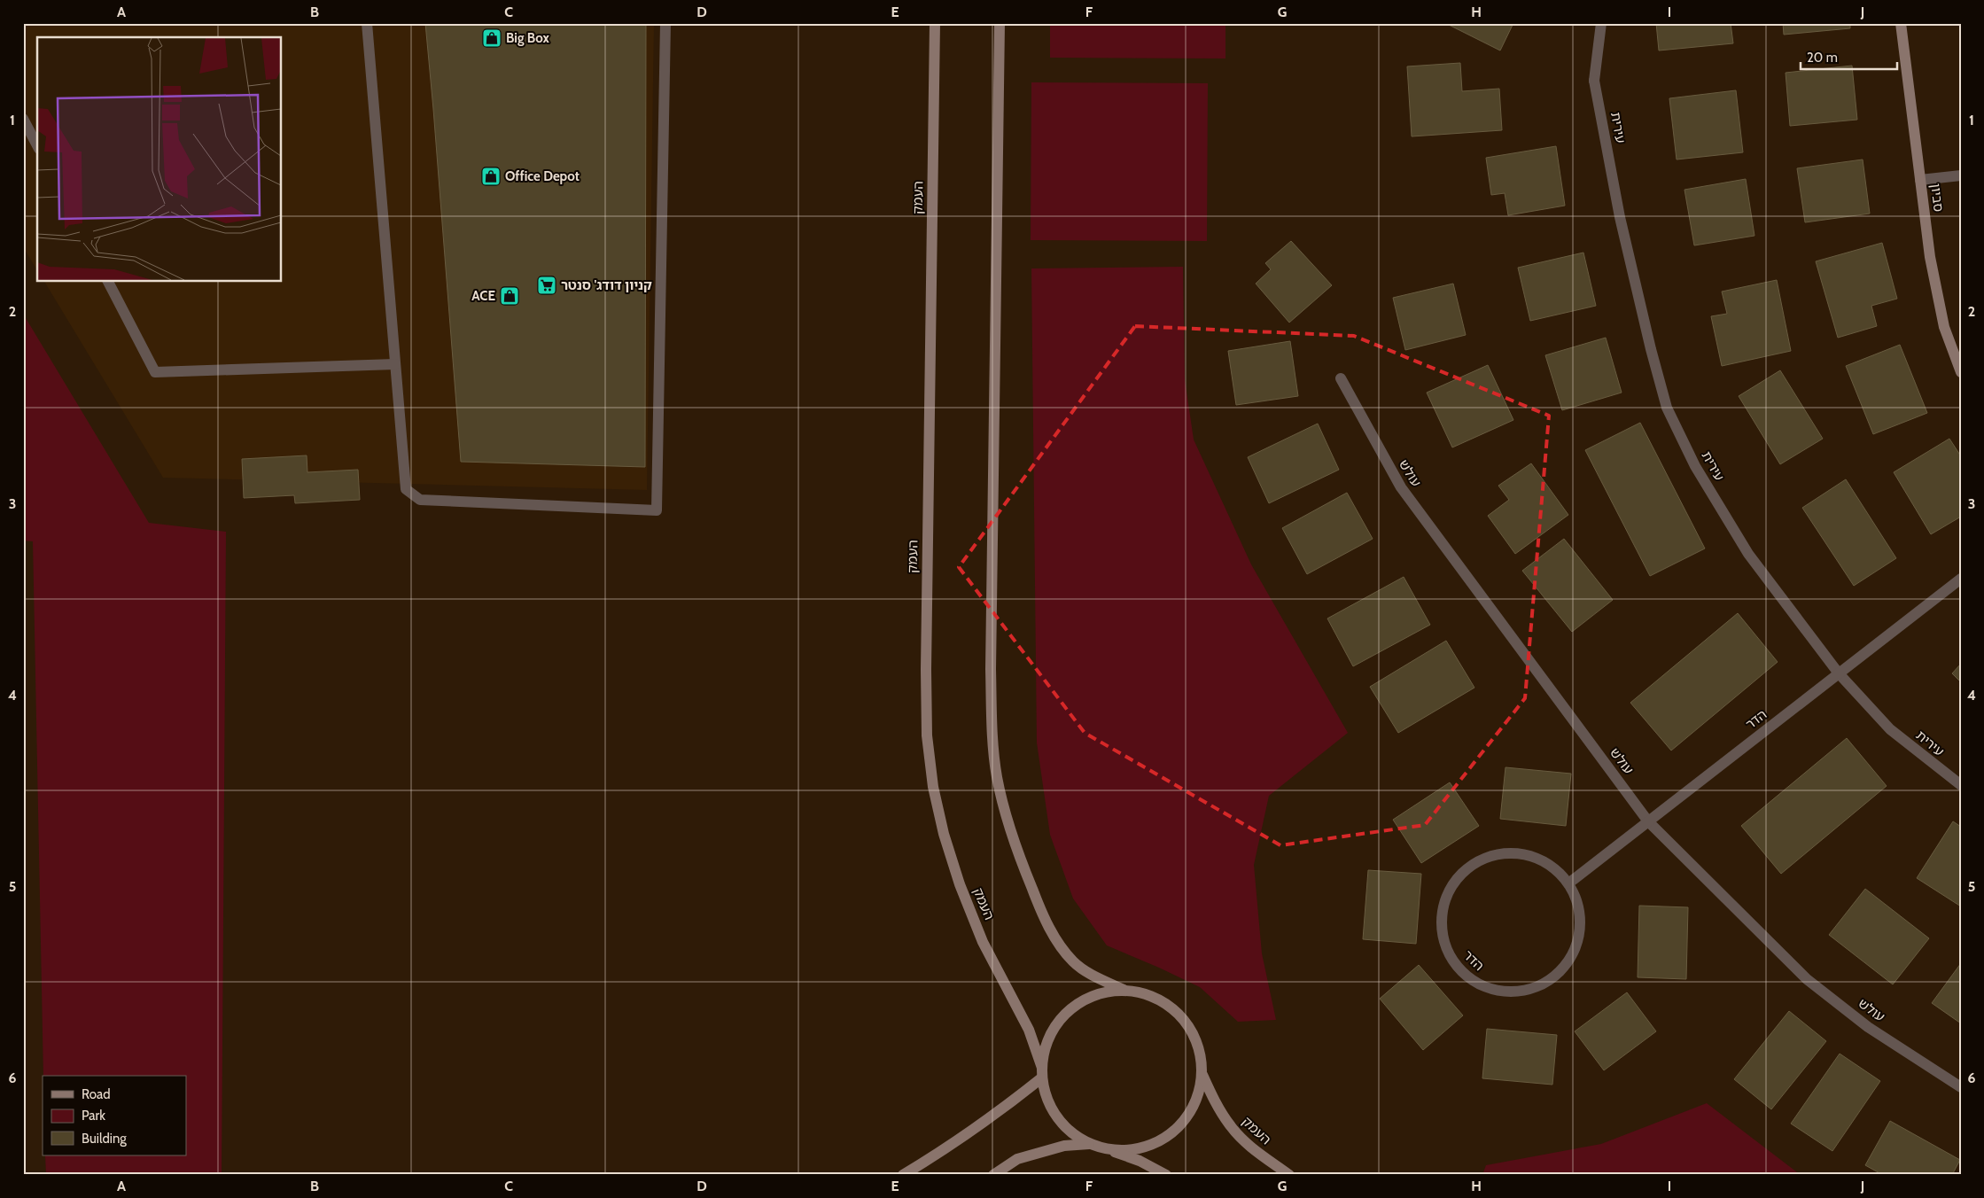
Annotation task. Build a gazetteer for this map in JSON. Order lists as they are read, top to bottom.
{
  "streets": {
    "main road": ["העמק", "סביון"],
    "street": ["עירית", "עולש", "הדר"]
  },
  "crossings": [
    ["עירית", "הדר"],
    ["עולש", "הדר"]
  ],
  "places": {
    "shop": ["Big Box", "Office Depot", "ACE"],
    "supermarket": ["קניון דודג' סנטר"]
  },
  "legend": ["Road", "Park", "Building"],
  "scale_bar": "20 m",
  "grid": {
    "columns": [
      "A",
      "B",
      "C",
      "D",
      "E",
      "F",
      "G",
      "H",
      "I",
      "J"
    ],
    "rows": [
      "1",
      "2",
      "3",
      "4",
      "5",
      "6"
    ]
  }
}
